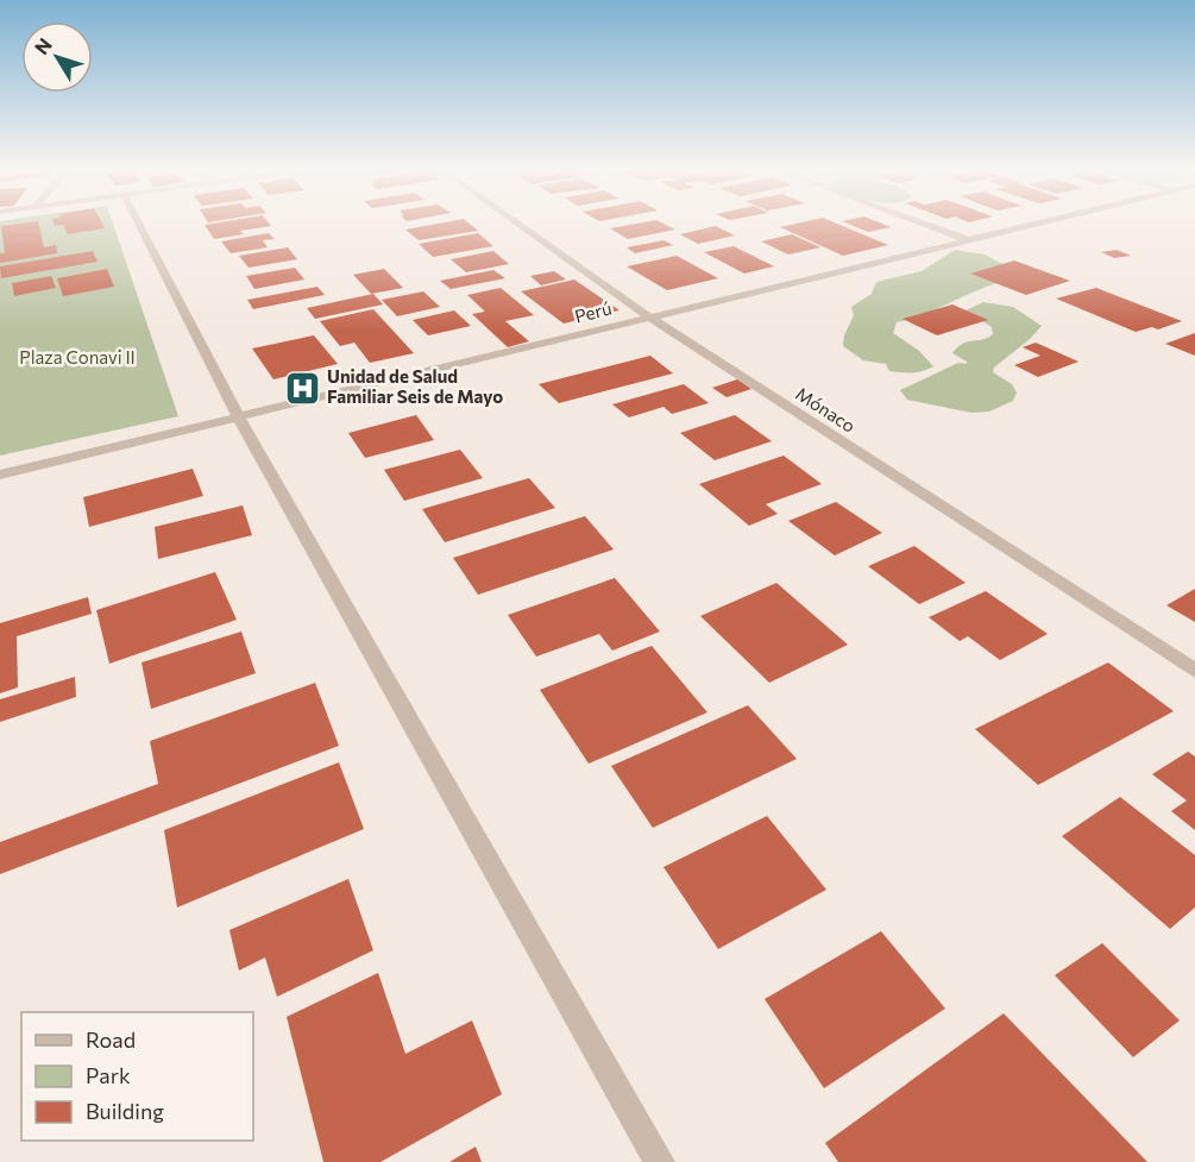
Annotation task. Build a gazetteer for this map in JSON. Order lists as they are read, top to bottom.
{
  "streets": {
    "street": ["Perú", "Mónaco"]
  },
  "crossings": [
    ["Perú", "Mónaco"]
  ],
  "parks": ["Plaza Conavi II"],
  "places": {
    "hospital": ["Unidad de Salud Familiar Seis de Mayo"]
  },
  "legend": ["Road", "Park", "Building"],
  "north": "top left"
}
